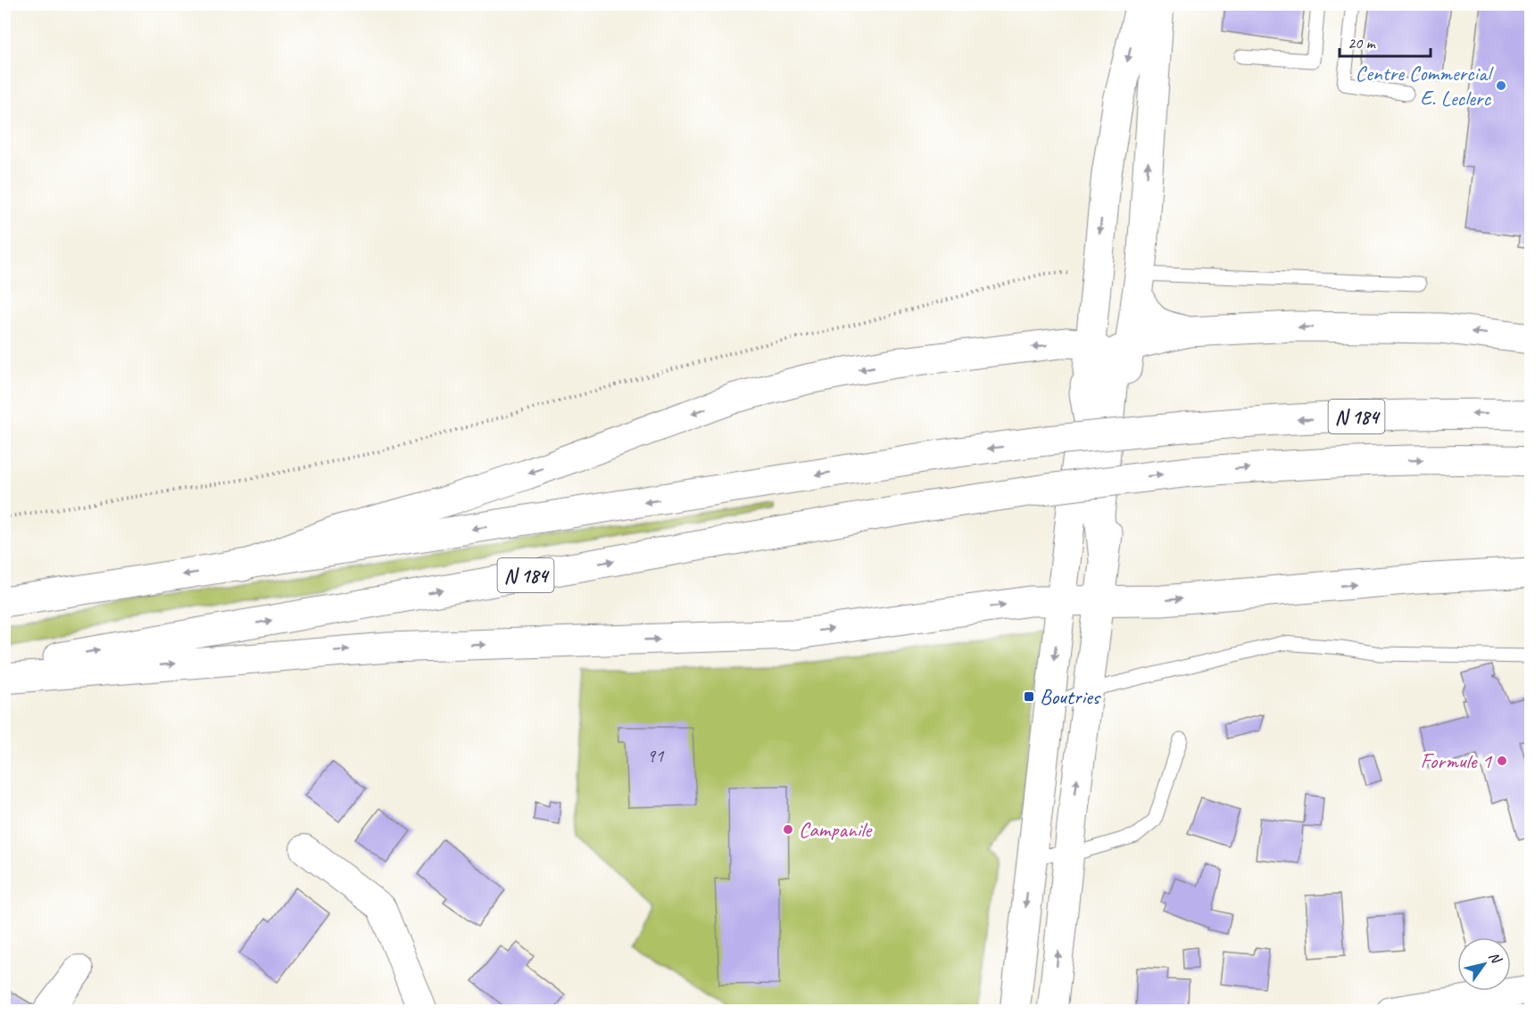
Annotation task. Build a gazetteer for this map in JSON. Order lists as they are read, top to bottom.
{
  "streets": {
    "main road": ["N 184"]
  },
  "places": {
    "other": ["Centre Commercial E. Leclerc", "Formule 1", "Campanile"],
    "transit": ["Boutries"]
  },
  "house_numbers": ["91"],
  "scale_bar": "20 m",
  "north": "top right"
}
